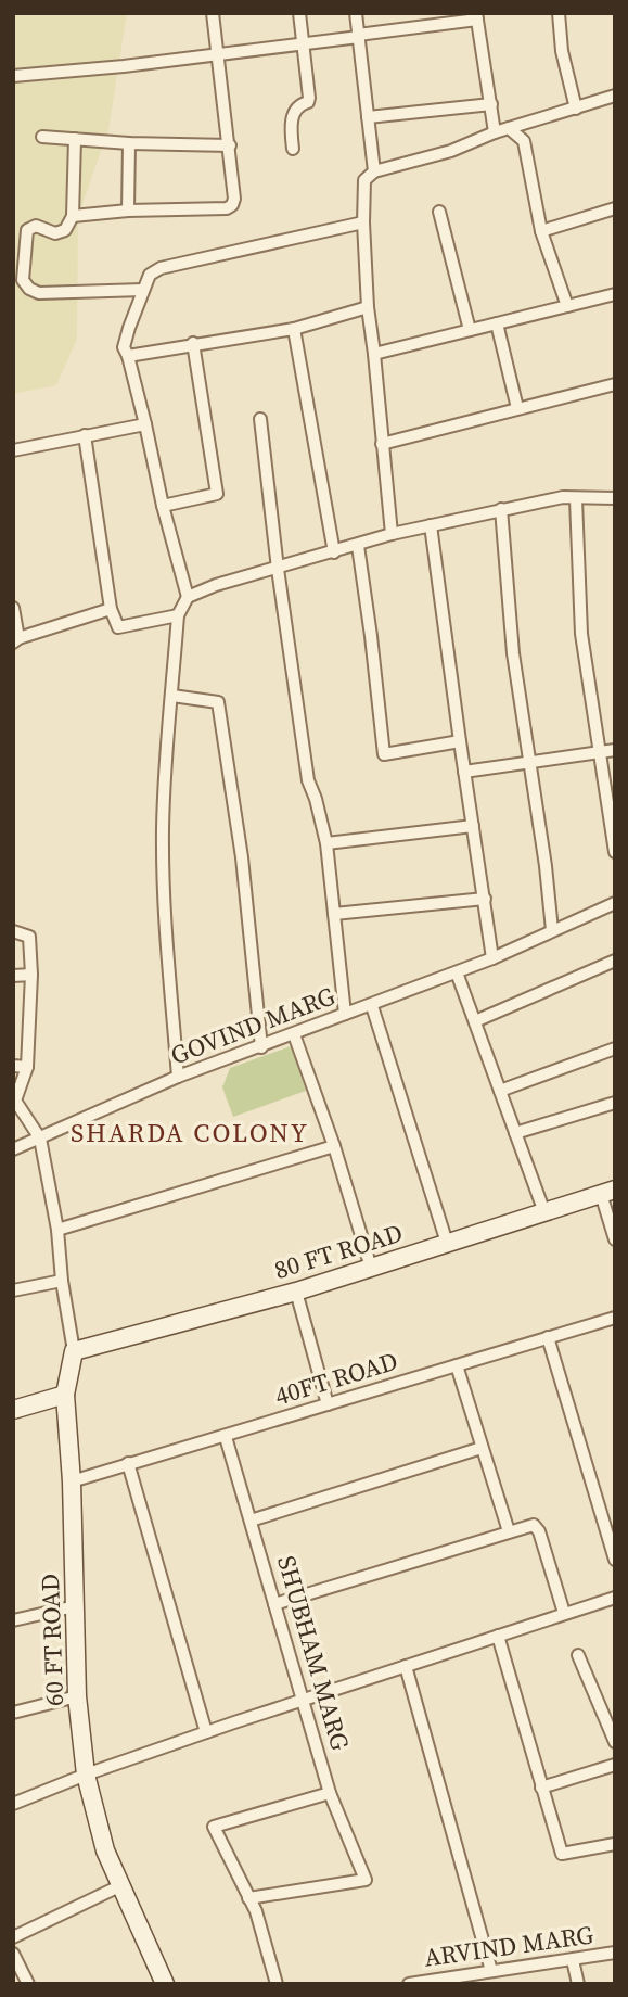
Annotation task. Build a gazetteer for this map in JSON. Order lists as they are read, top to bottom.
{
  "streets": {
    "street": [
      "GOVIND MARG",
      "80 FT ROAD",
      "40FT ROAD",
      "60 FT ROAD",
      "SHUBHAM MARG",
      "ARVIND MARG"
    ]
  },
  "crossings": [
    ["80 FT ROAD", "60 FT ROAD"],
    ["40FT ROAD", "60 FT ROAD"],
    ["40FT ROAD", "SHUBHAM MARG"]
  ],
  "districts": ["SHARDA COLONY"]
}
